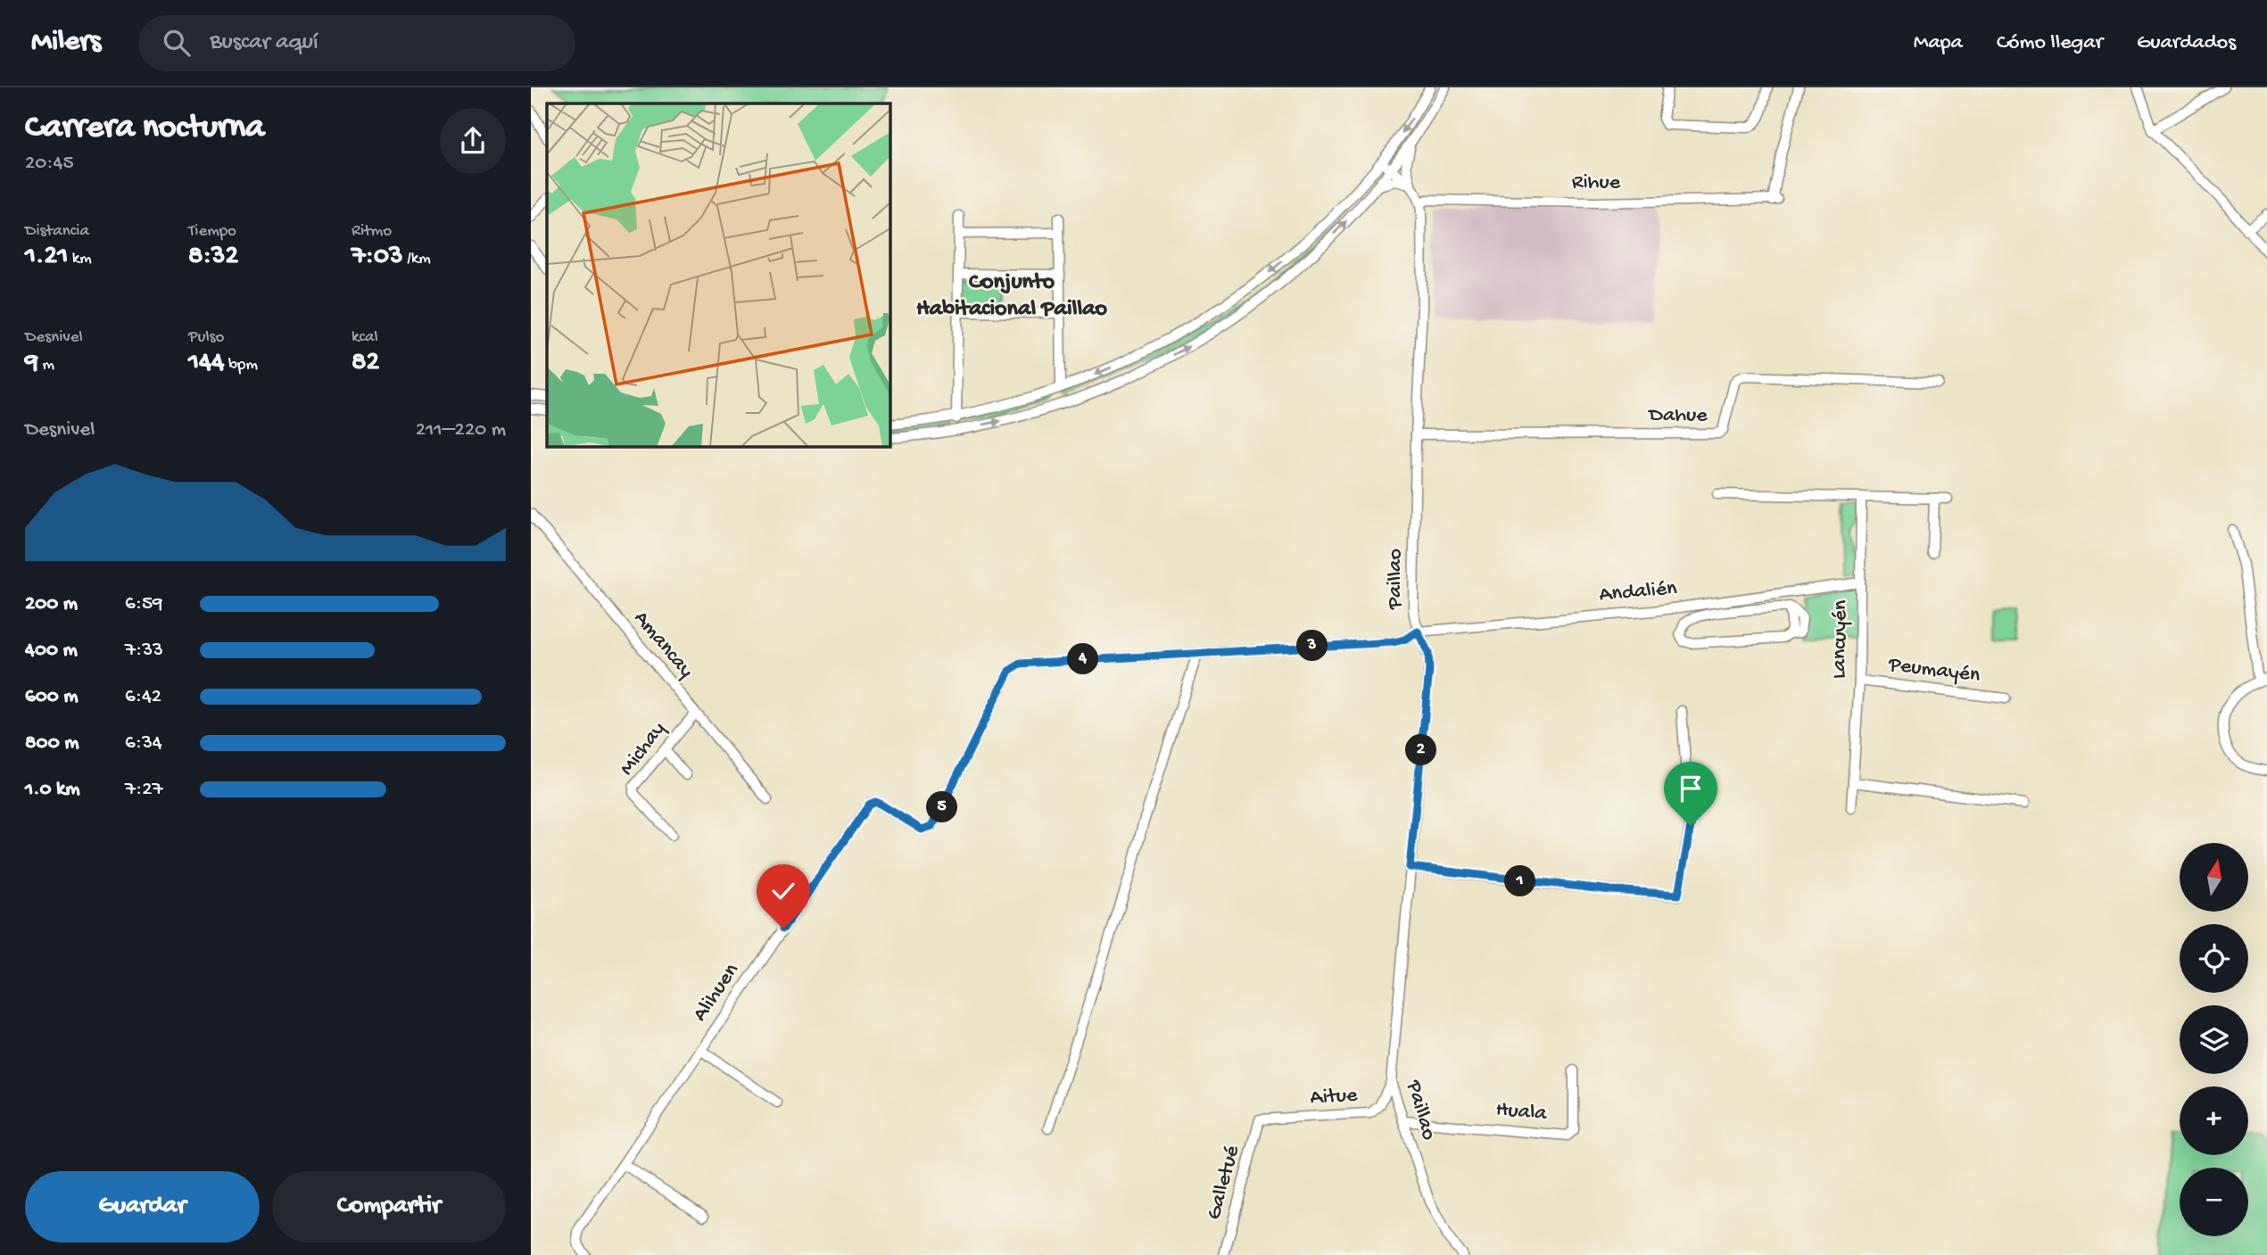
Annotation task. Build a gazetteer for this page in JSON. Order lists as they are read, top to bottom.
{
  "streets": {
    "street": [
      "Rihue",
      "Dahue",
      "Paillao",
      "Andalién",
      "Lancuyén",
      "Amancay",
      "Peumayén",
      "Michay",
      "Alihuen",
      "Aitue",
      "Huala",
      "Galletué"
    ]
  },
  "crossings": [
    ["Rihue", "Paillao"],
    ["Dahue", "Paillao"],
    ["Paillao", "Andalién"],
    ["Paillao", "Alihuen"],
    ["Paillao", "Aitue"],
    ["Paillao", "Huala"],
    ["Andalién", "Lancuyén"],
    ["Andalién", "Alihuen"],
    ["Lancuyén", "Peumayén"],
    ["Amancay", "Michay"],
    ["Aitue", "Galletué"]
  ],
  "districts": ["Conjunto Habitacional Paillao"],
  "north": "top",
  "page": {
    "header": "Milers",
    "search": "Buscar aquí",
    "nav": ["Mapa", "Cómo llegar", "Guardados"],
    "heading": ["Carrera nocturna", "20:45"],
    "stats": [
      ["Distancia", "1.21 km"],
      ["Tiempo", "8:32"],
      ["Ritmo", "7:03 /km"],
      ["Desnivel", "9 m"],
      ["Pulso", "144 bpm"],
      ["kcal", "82"]
    ],
    "chart": ["Desnivel", "211–220 m"],
    "list": [
      {
        "name": "200 m",
        "note": "6:59"
      },
      {
        "name": "400 m",
        "note": "7:33"
      },
      {
        "name": "600 m",
        "note": "6:42"
      },
      {
        "name": "800 m",
        "note": "6:34"
      },
      {
        "name": "1.0 km",
        "note": "7:27"
      }
    ],
    "pins": [
      "3",
      "4",
      "2",
      "5",
      "1"
    ],
    "map_buttons": ["+", "−"],
    "buttons": ["Guardar", "Compartir"]
  }
}
